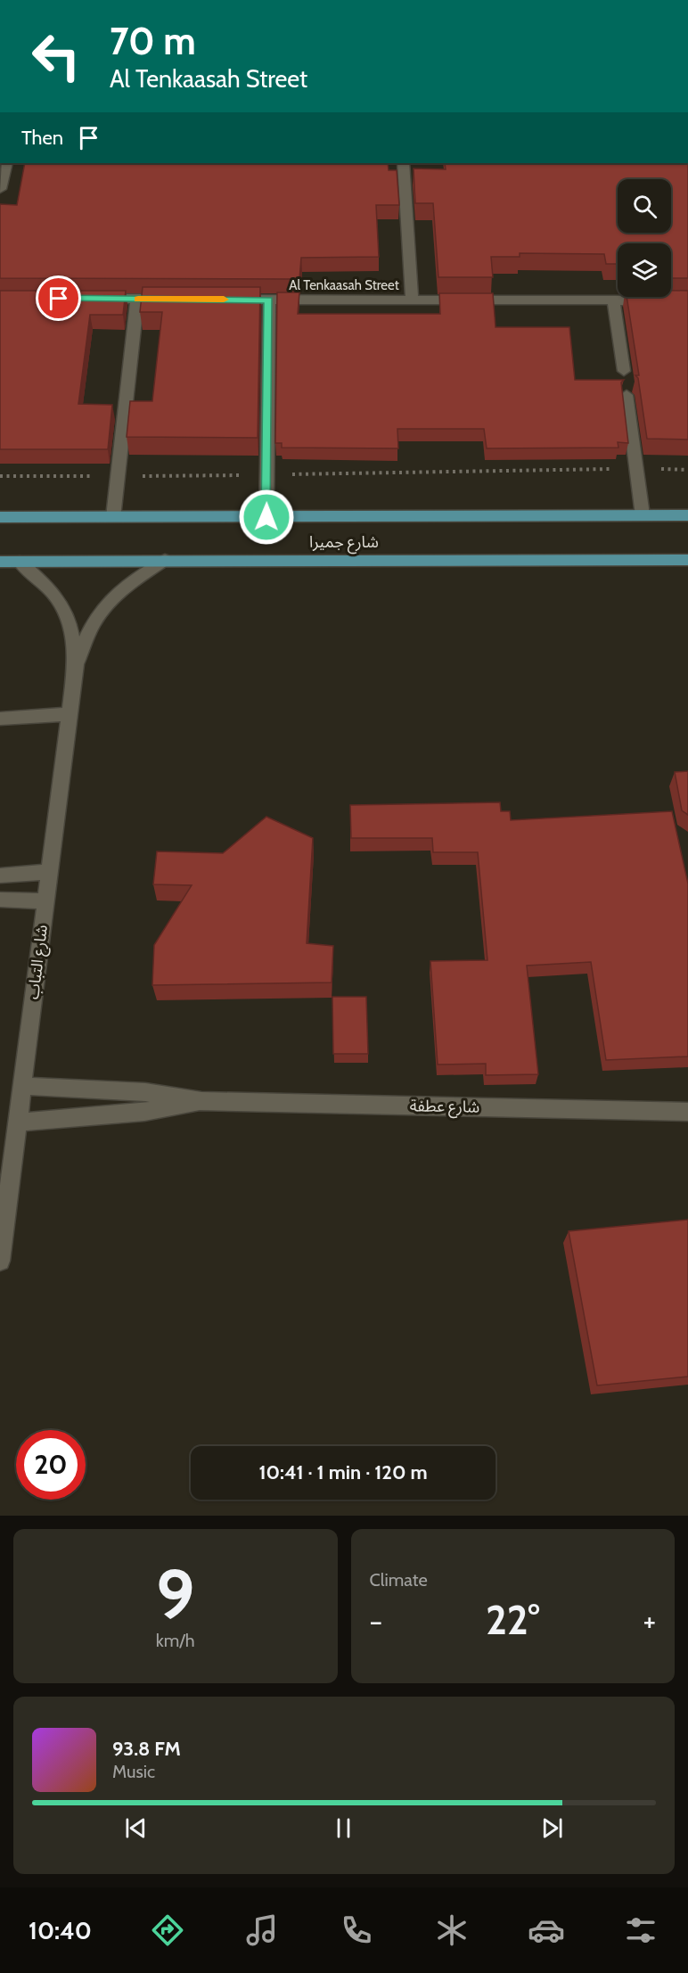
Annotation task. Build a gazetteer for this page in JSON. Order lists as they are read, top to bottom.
{
  "streets": {
    "main road": ["شارع جميرا"],
    "street": ["Al Tenkaasah Street", "شارع التباب", "شارع عطفة"]
  },
  "crossings": [
    ["شارع جميرا", "شارع التباب"],
    ["شارع التباب", "شارع عطفة"]
  ],
  "page": {
    "turn": ["70 m", "Al Tenkaasah Street"],
    "then": "Then",
    "limit": "20",
    "trip": "10:41 · 1 min · 120 m",
    "tile": [
      ["9", "km/h"],
      "Climate"
    ],
    "heat": ["−", "22°", "+"],
    "song": ["93.8 FM", "Music"],
    "tabs": "10:40"
  }
}
